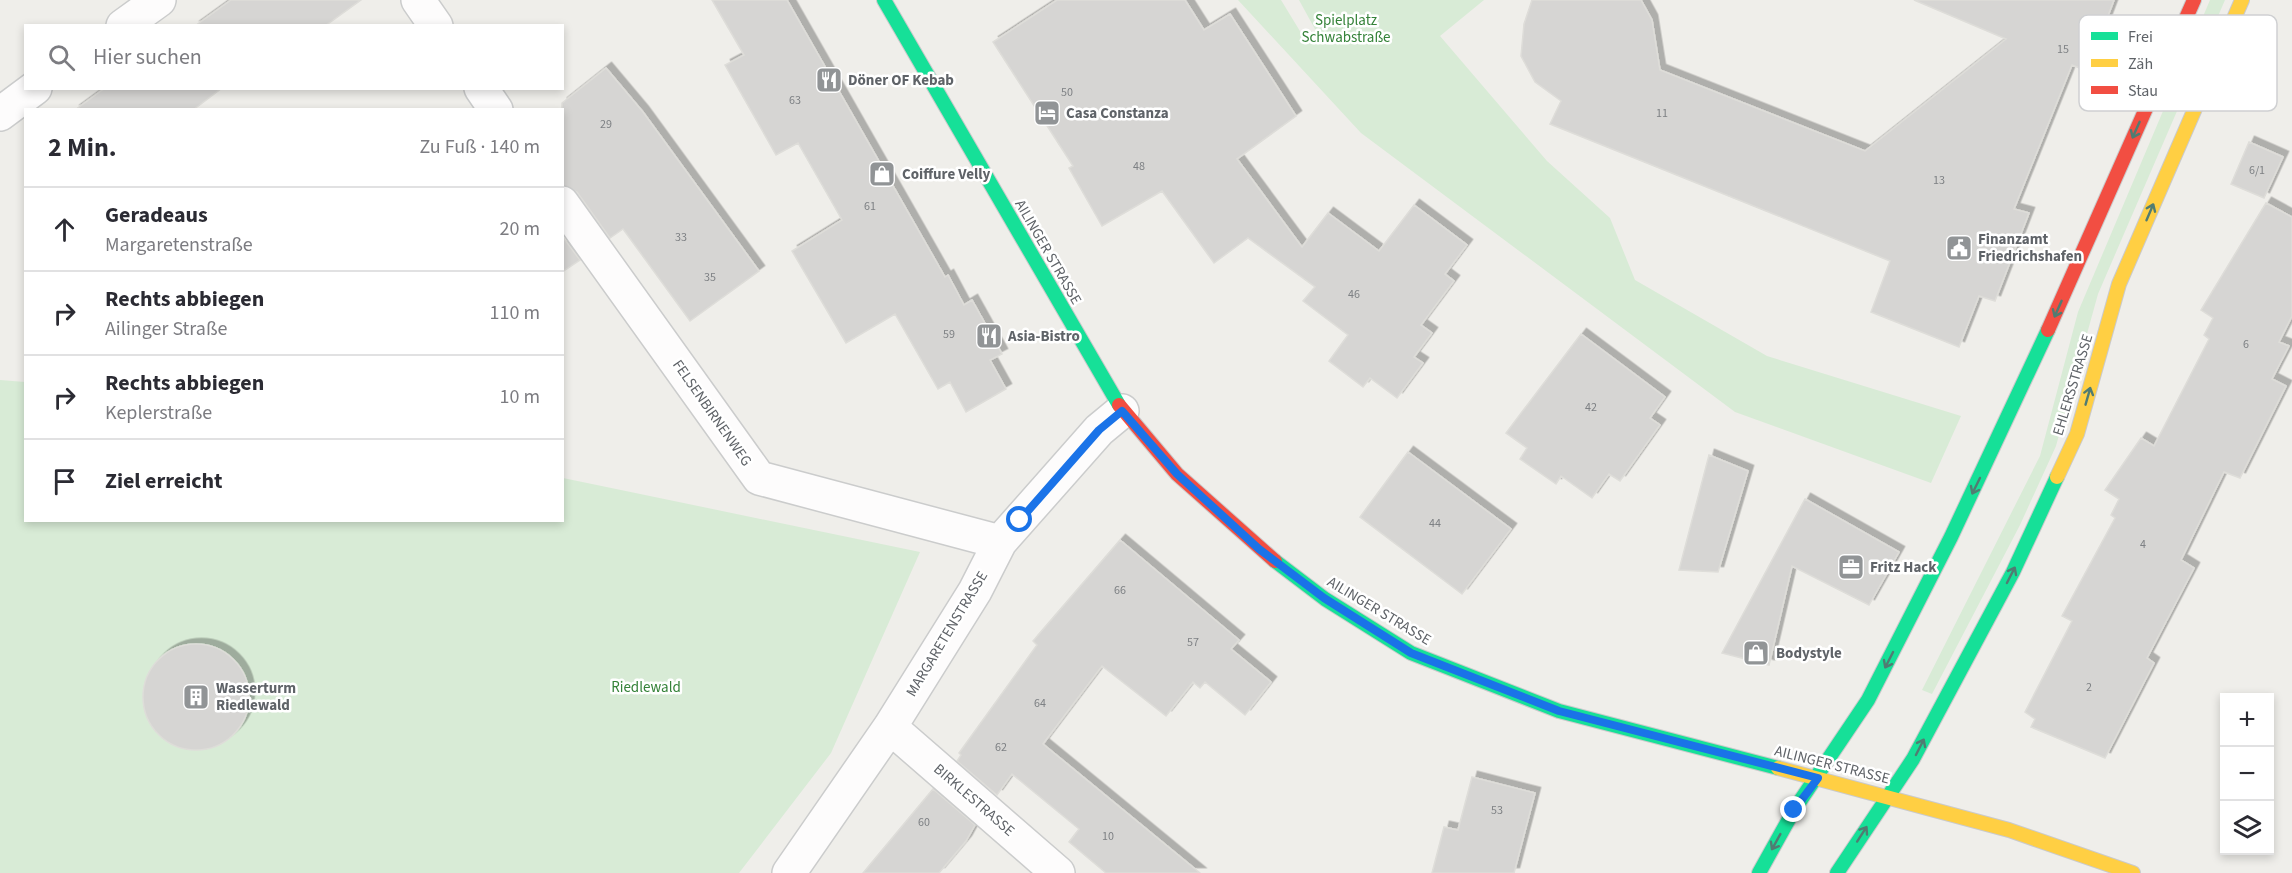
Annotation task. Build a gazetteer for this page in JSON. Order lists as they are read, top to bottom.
{
  "streets": {
    "street": [
      "AILINGER STRASSE",
      "EHLERSSTRASSE",
      "FELSENBIRNENWEG",
      "MARGARETENSTRASSE",
      "BIRKLESTRASSE"
    ]
  },
  "crossings": [
    ["AILINGER STRASSE", "EHLERSSTRASSE"],
    ["AILINGER STRASSE", "MARGARETENSTRASSE"],
    ["FELSENBIRNENWEG", "MARGARETENSTRASSE"],
    ["MARGARETENSTRASSE", "BIRKLESTRASSE"]
  ],
  "parks": ["Spielplatz Schwabstraße", "Riedlewald"],
  "places": {
    "restaurant": ["Döner OF Kebab", "Asia-Bistro"],
    "hotel": ["Casa Constanza"],
    "shop": ["Coiffure Velly", "Bodystyle"],
    "public building": ["Finanzamt Friedrichshafen"],
    "office": ["Fritz Hack"],
    "building": ["Wasserturm Riedlewald"]
  },
  "house_numbers": [
    "15",
    "50",
    "63",
    "11",
    "29",
    "48",
    "6/1",
    "13",
    "61",
    "33",
    "35",
    "46",
    "59",
    "6",
    "42",
    "44",
    "4",
    "66",
    "57",
    "2",
    "64",
    "62",
    "53",
    "60",
    "10"
  ],
  "legend": ["Frei", "Zäh", "Stau"],
  "page": {
    "search": "Hier suchen",
    "heading": ["2 Min.", "Zu Fuß · 140 m"],
    "list": [
      ["Geradeaus", "Margaretenstraße", "20 m"],
      ["Rechts abbiegen", "Ailinger Straße", "110 m"],
      ["Rechts abbiegen", "Keplerstraße", "10 m"],
      "Ziel erreicht"
    ],
    "map_buttons": ["+", "−"]
  }
}
